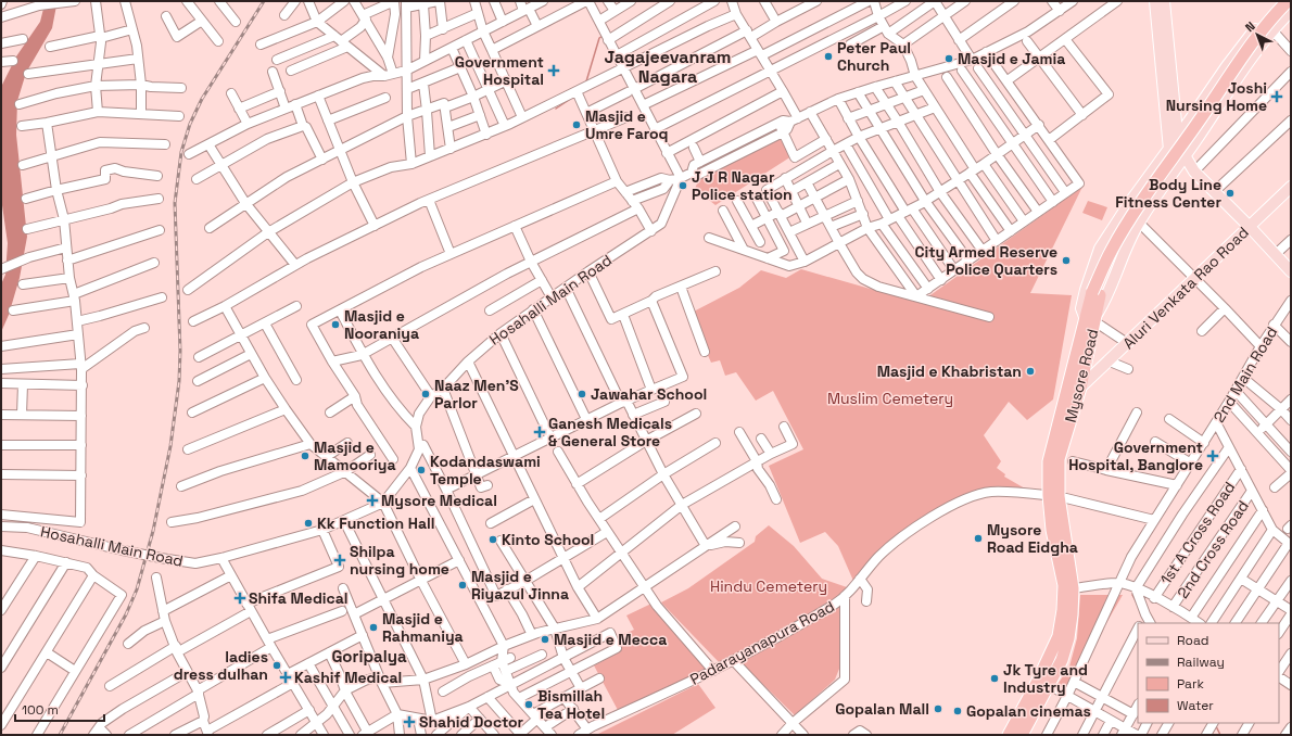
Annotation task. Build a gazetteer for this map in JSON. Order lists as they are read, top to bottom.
{
  "streets": {
    "highway": ["Mysore Road"],
    "main road": ["Aluri Venkata Rao Road"],
    "street": [
      "Hosahalli Main Road",
      "2nd Main Road",
      "1st A Cross Road",
      "2nd Cross Road",
      "Padarayanapura Road"
    ]
  },
  "crossings": [
    ["Aluri Venkata Rao Road", "Mysore Road"],
    ["2nd Main Road", "Padarayanapura Road"],
    ["Mysore Road", "Padarayanapura Road"]
  ],
  "districts": ["Jagajeevanram Nagara", "Goripalya"],
  "parks": ["Muslim Cemetery", "Hindu Cemetery"],
  "places": {
    "other": [
      "Peter Paul Church",
      "Masjid e Jamia",
      "Masjid e Umre Faroq",
      "J J R Nagar Police station",
      "Body Line Fitness Center",
      "City Armed Reserve Police Quarters",
      "Masjid e Nooraniya",
      "Masjid e Khabristan",
      "Naaz Men'S Parlor",
      "Jawahar School",
      "Masjid e Mamooriya",
      "Kodandaswami Temple",
      "Kk Function Hall",
      "Mysore Road Eidgha",
      "Kinto School",
      "Masjid e Riyazul Jinna",
      "Masjid e Rahmaniya",
      "Masjid e Mecca",
      "ladies dress dulhan",
      "Jk Tyre and Industry",
      "Bismillah Tea Hotel",
      "Gopalan Mall",
      "Gopalan cinemas"
    ],
    "health": [
      "Government Hospital",
      "Joshi Nursing Home",
      "Ganesh Medicals & General Store",
      "Government Hospital, Banglore",
      "Mysore Medical",
      "Shilpa nursing home",
      "Shifa Medical",
      "Kashif Medical",
      "Shahid Doctor"
    ]
  },
  "legend": [
    "Road",
    "Railway",
    "Park",
    "Water"
  ],
  "scale_bar": "100 m",
  "north": "top left"
}
